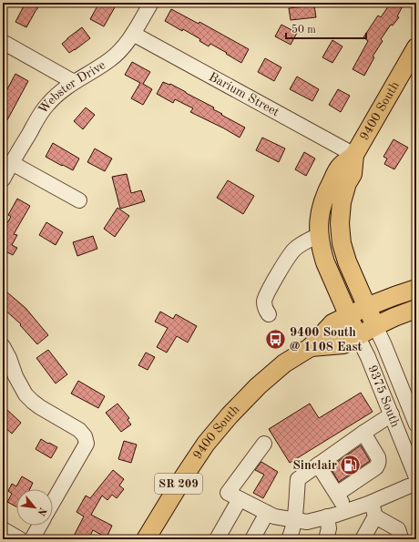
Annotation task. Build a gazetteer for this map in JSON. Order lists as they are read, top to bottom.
{
  "streets": {
    "main road": ["9400 South", "SR 209"],
    "street": ["Webster Drive", "Barium Street", "9375 South"]
  },
  "crossings": [
    ["Webster Drive", "Barium Street"],
    ["Barium Street", "9400 South"],
    ["9400 South", "9375 South"],
    ["9400 South", "SR 209"],
    ["9375 South", "SR 209"]
  ],
  "places": {
    "bus stop": ["9400 South @ 1108 East"],
    "fuel station": ["Sinclair"]
  },
  "scale_bar": "50 m",
  "north": "bottom right"
}
